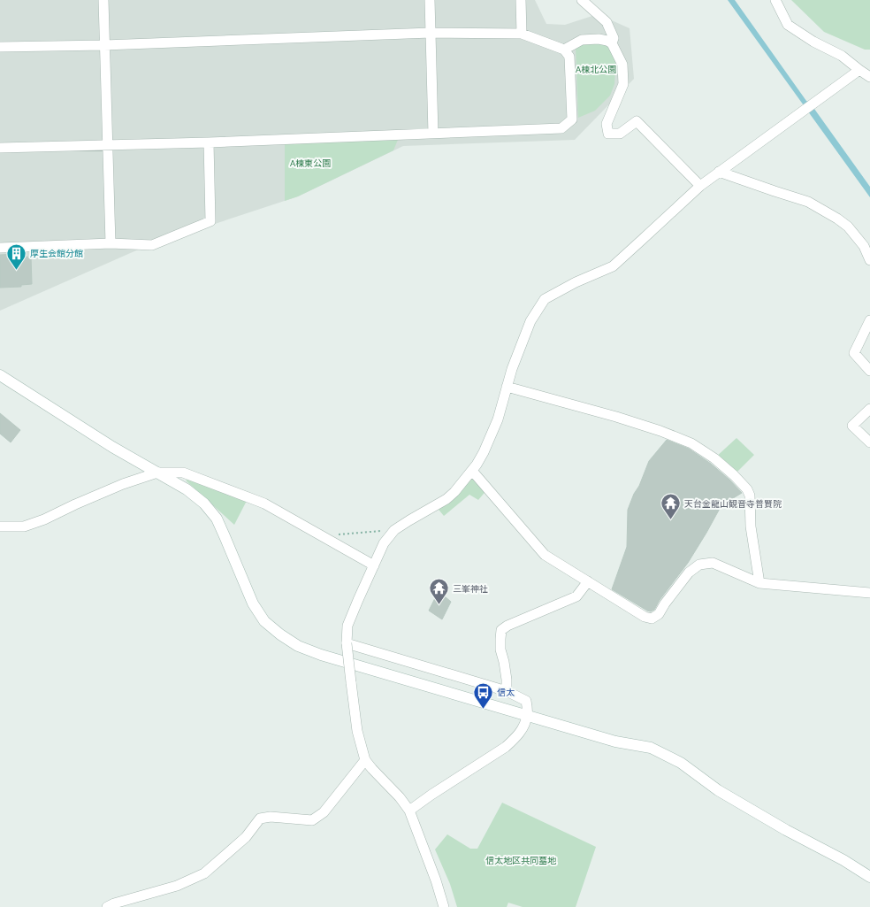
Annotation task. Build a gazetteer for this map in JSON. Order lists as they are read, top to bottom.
{
  "parks": ["A棟北公園", "A棟東公園", "信太地区共同墓地"],
  "places": {
    "building": ["厚生会館分館"],
    "temple": ["天台金龍山観音寺普賢院", "三峯神社"],
    "bus stop": ["信太"]
  }
}
